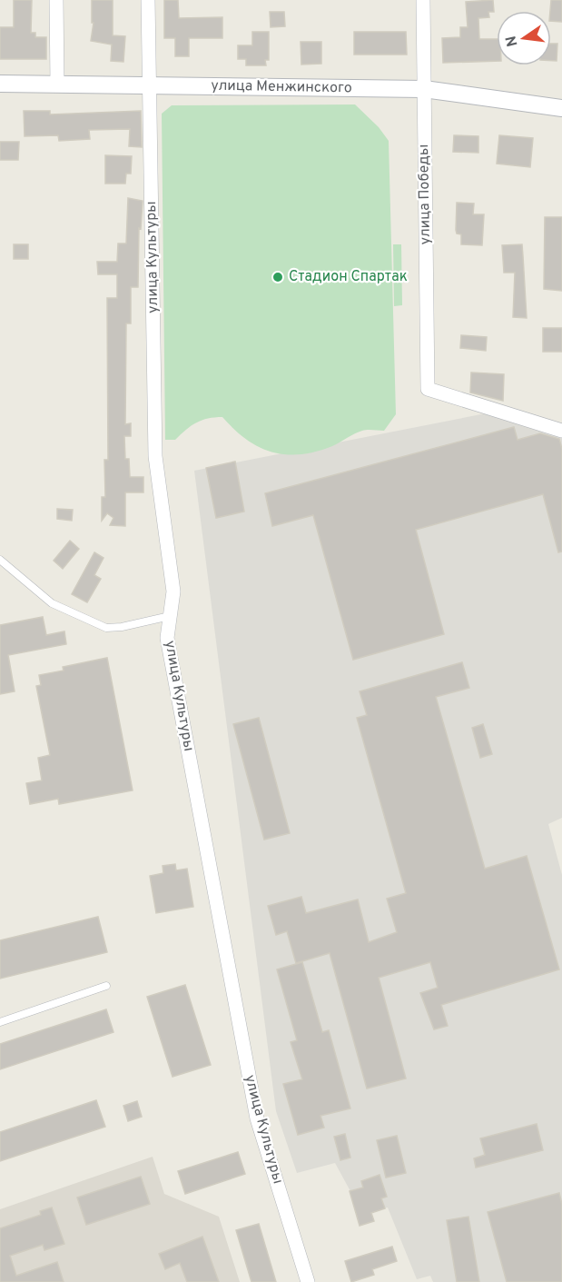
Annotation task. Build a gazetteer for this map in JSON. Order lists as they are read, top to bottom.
{
  "streets": {
    "street": ["улица Менжинского", "улица Победы", "улица Культуры"]
  },
  "crossings": [
    ["улица Менжинского", "улица Победы"],
    ["улица Менжинского", "улица Культуры"]
  ],
  "places": ["Стадион Спартак"],
  "north": "left"
}
